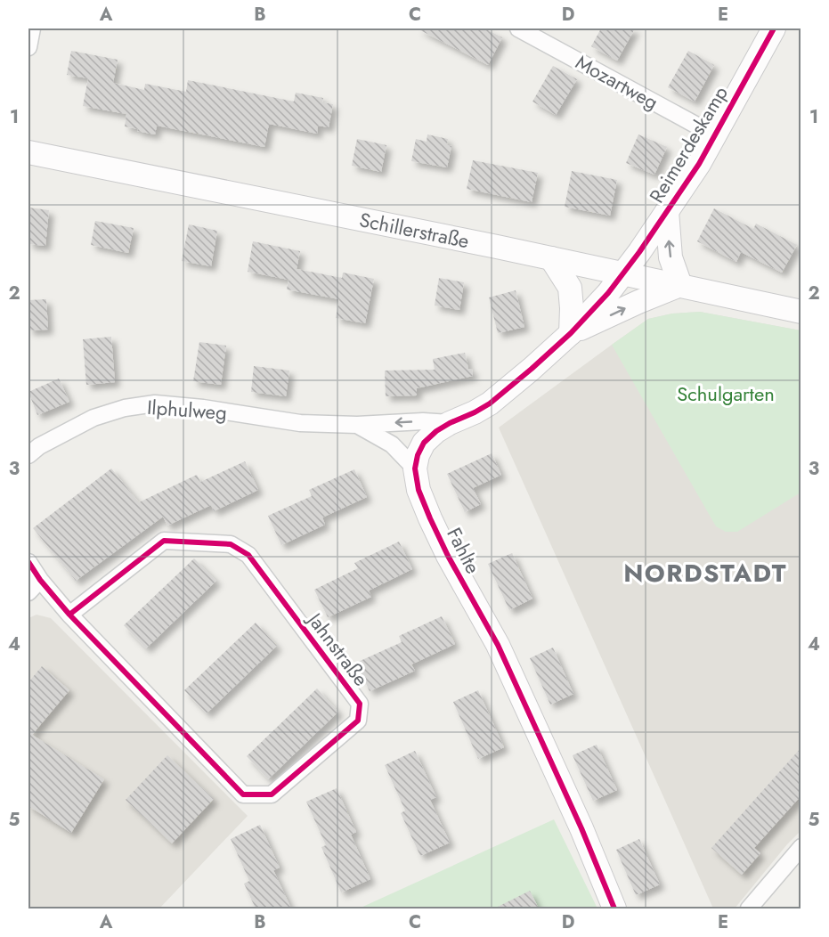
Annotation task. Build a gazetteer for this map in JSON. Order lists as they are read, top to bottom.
{
  "streets": {
    "main road": ["Reimerdeskamp", "Schillerstraße", "Fahlte"],
    "street": ["Mozartweg", "Ilphulweg", "Jahnstraße"]
  },
  "crossings": [
    ["Mozartweg", "Reimerdeskamp"],
    ["Reimerdeskamp", "Schillerstraße"],
    ["Ilphulweg", "Fahlte"]
  ],
  "districts": ["NORDSTADT"],
  "parks": ["Schulgarten"],
  "grid": {
    "columns": [
      "A",
      "B",
      "C",
      "D",
      "E"
    ],
    "rows": [
      "1",
      "2",
      "3",
      "4",
      "5"
    ]
  }
}
